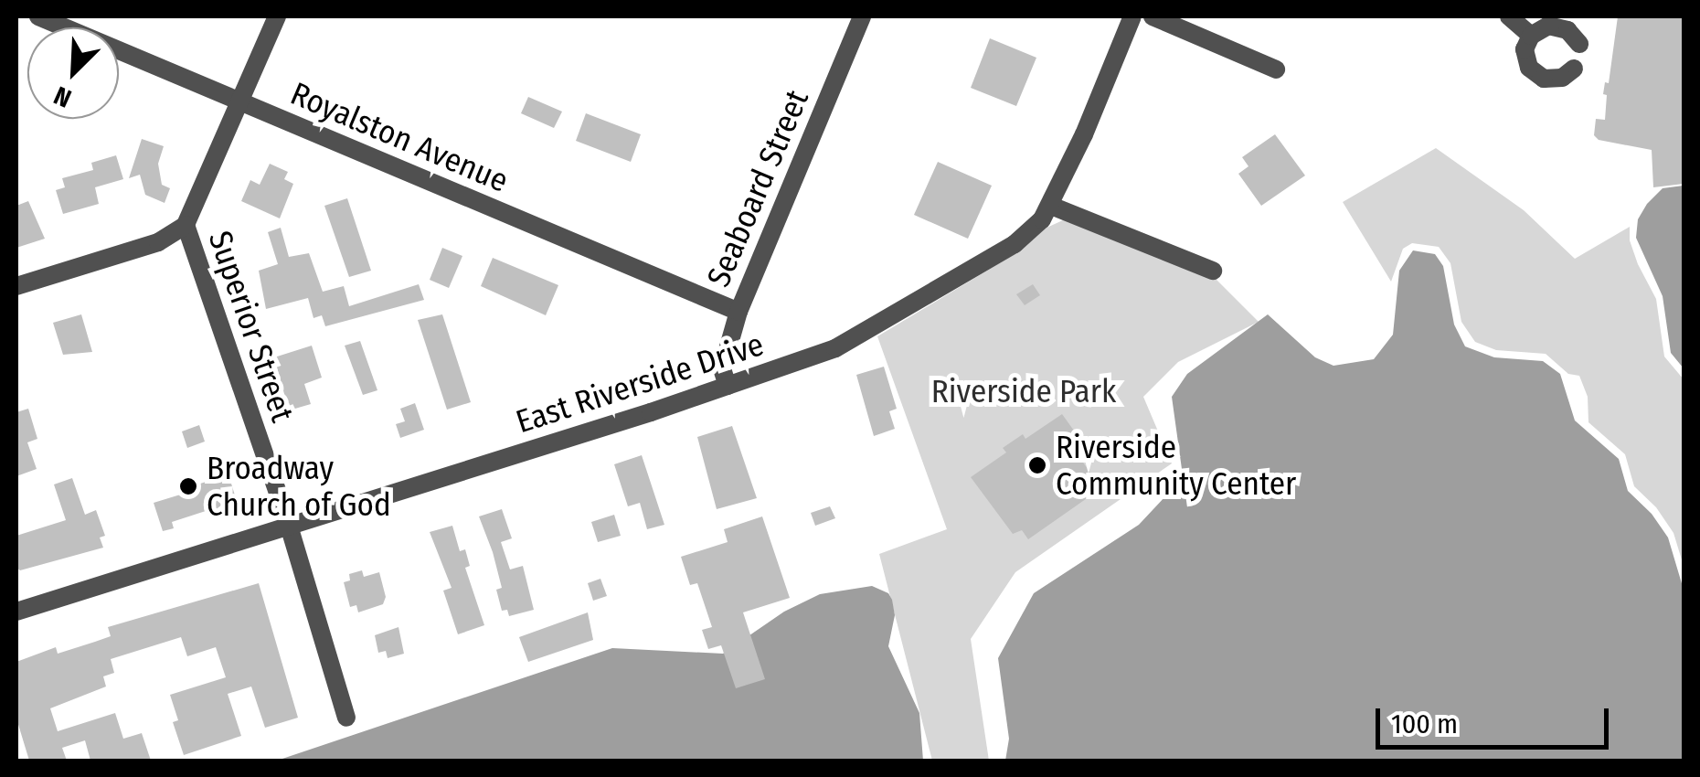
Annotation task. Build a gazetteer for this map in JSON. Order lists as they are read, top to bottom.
{
  "streets": {
    "street": [
      "Royalston Avenue",
      "Seaboard Street",
      "Superior Street",
      "East Riverside Drive"
    ]
  },
  "crossings": [
    ["Royalston Avenue", "Seaboard Street"],
    ["Royalston Avenue", "Superior Street"],
    ["Seaboard Street", "East Riverside Drive"],
    ["Superior Street", "East Riverside Drive"]
  ],
  "parks": ["Riverside Park"],
  "places": ["Riverside Community Center", "Broadway Church of God"],
  "scale_bar": "100 m",
  "north": "bottom left"
}
